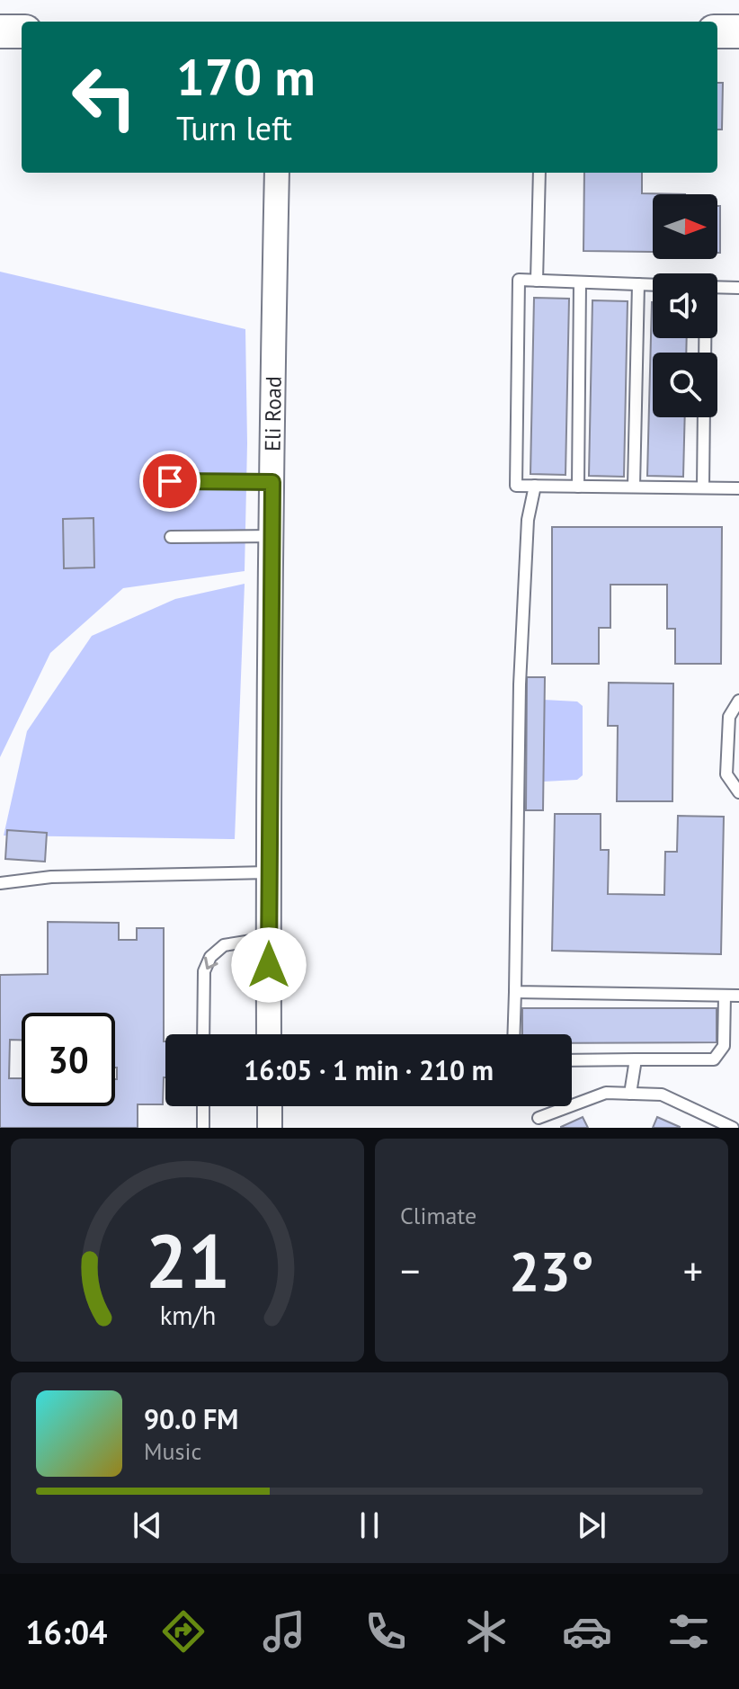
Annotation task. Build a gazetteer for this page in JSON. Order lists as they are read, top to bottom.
{
  "streets": {
    "street": ["Eli Road"]
  },
  "north": "right",
  "page": {
    "turn": ["170 m", "Turn left"],
    "limit": "30",
    "trip": "16:05 · 1 min · 210 m",
    "tile": "Climate",
    "heat": ["−", "23°", "+"],
    "song": ["90.0 FM", "Music"],
    "tabs": "16:04",
    "gauge": ["21", "km/h"]
  }
}
